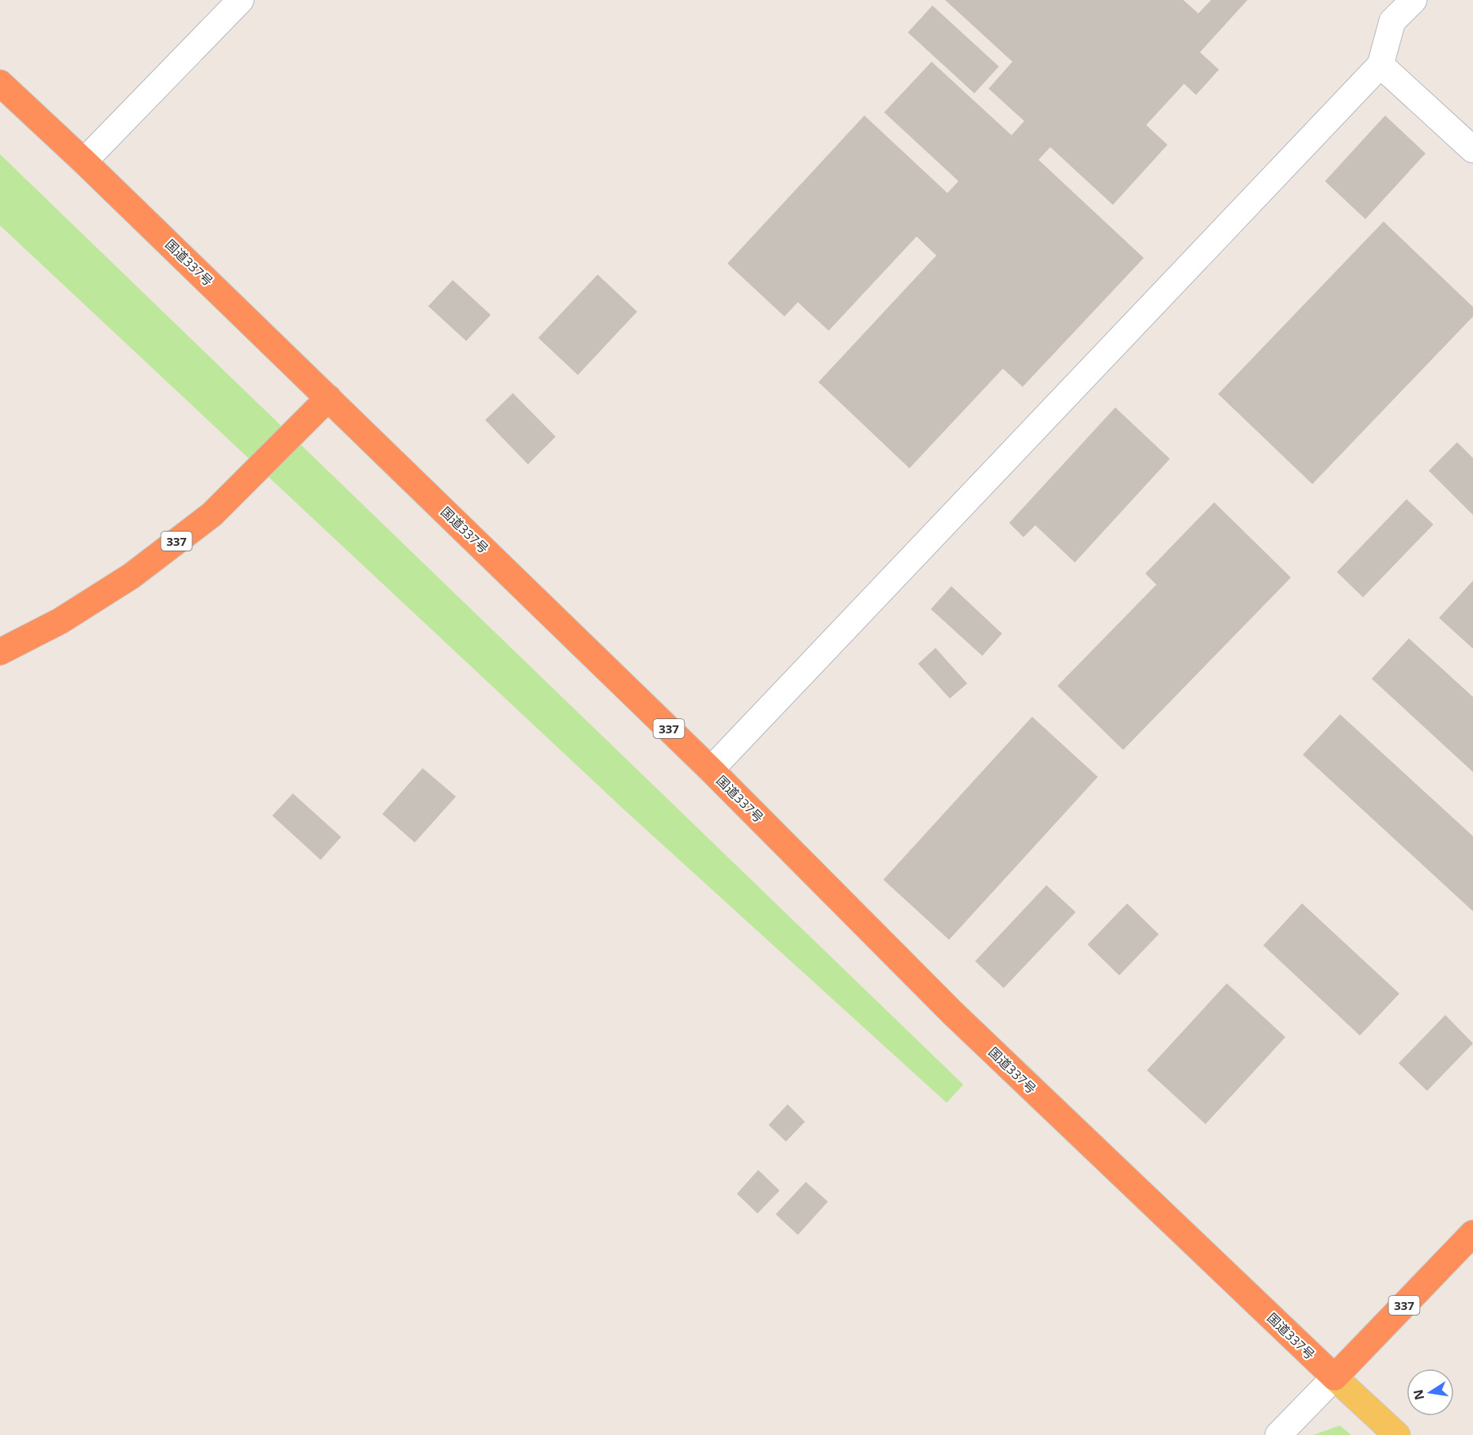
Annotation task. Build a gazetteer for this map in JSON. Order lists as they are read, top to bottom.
{
  "streets": {
    "highway": ["国道337号", "337"]
  },
  "crossings": [
    ["国道337号", "337"]
  ],
  "north": "left"
}
